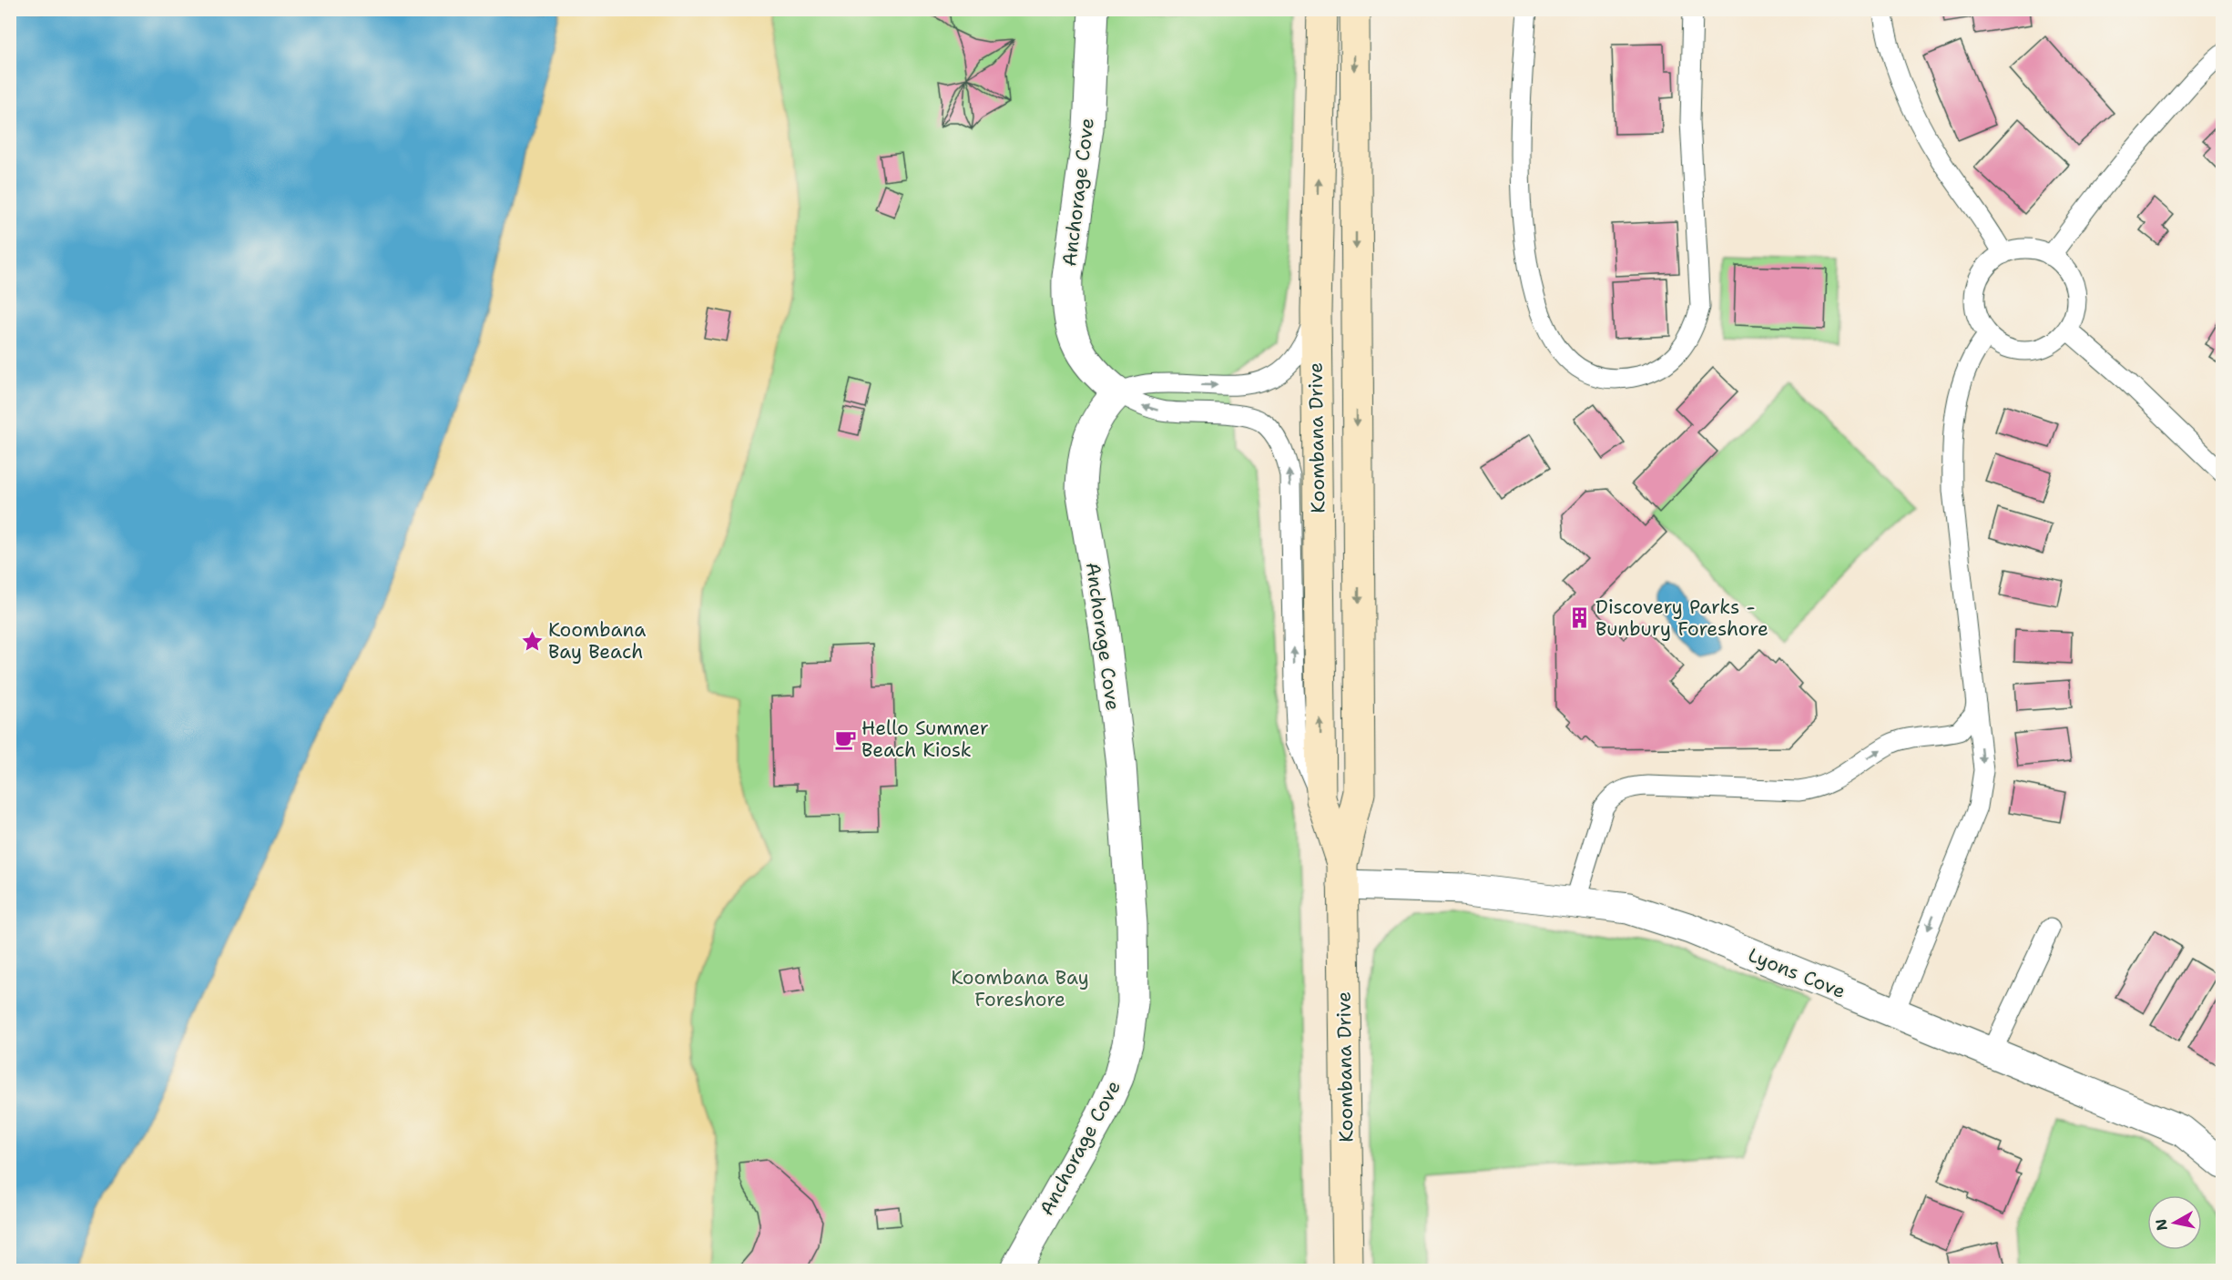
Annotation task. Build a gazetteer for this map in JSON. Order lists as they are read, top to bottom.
{
  "streets": {
    "main road": ["Koombana Drive"],
    "street": ["Anchorage Cove", "Lyons Cove"]
  },
  "crossings": [
    ["Koombana Drive", "Lyons Cove"]
  ],
  "parks": ["Koombana Bay Foreshore"],
  "places": {
    "building": ["Discovery Parks - Bunbury Foreshore"],
    "place": ["Koombana Bay Beach"],
    "cafe": ["Hello Summer Beach Kiosk"]
  },
  "north": "left"
}
